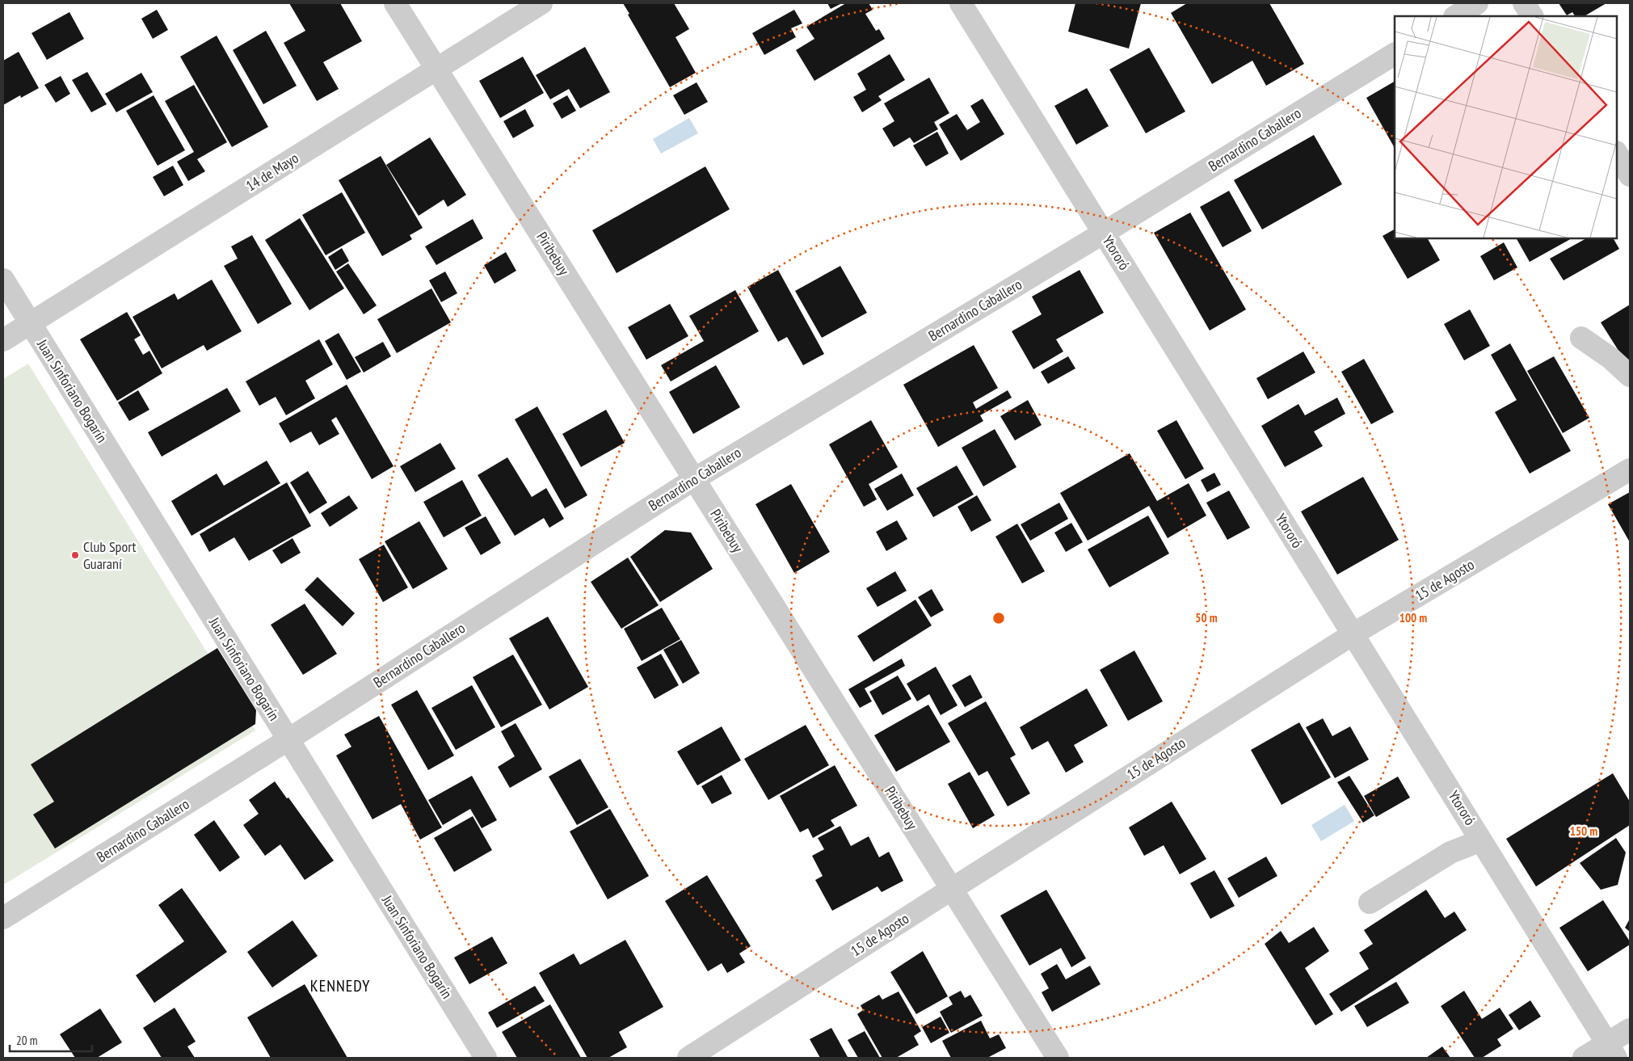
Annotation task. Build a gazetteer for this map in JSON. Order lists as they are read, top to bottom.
{
  "streets": {
    "street": [
      "Bernardino Caballero",
      "14 de Mayo",
      "Ytororó",
      "Piribebuy",
      "Juan Sinforiano Bogarín",
      "15 de Agosto"
    ]
  },
  "crossings": [
    ["Bernardino Caballero", "Ytororó"],
    ["Bernardino Caballero", "Piribebuy"],
    ["Bernardino Caballero", "Juan Sinforiano Bogarín"],
    ["14 de Mayo", "Piribebuy"],
    ["14 de Mayo", "Juan Sinforiano Bogarín"],
    ["Ytororó", "15 de Agosto"],
    ["Piribebuy", "15 de Agosto"]
  ],
  "districts": ["KENNEDY"],
  "places": ["Club Sport Guaraní"],
  "scale_bar": "20 m",
  "rings": ["50 m", "100 m", "150 m"]
}
